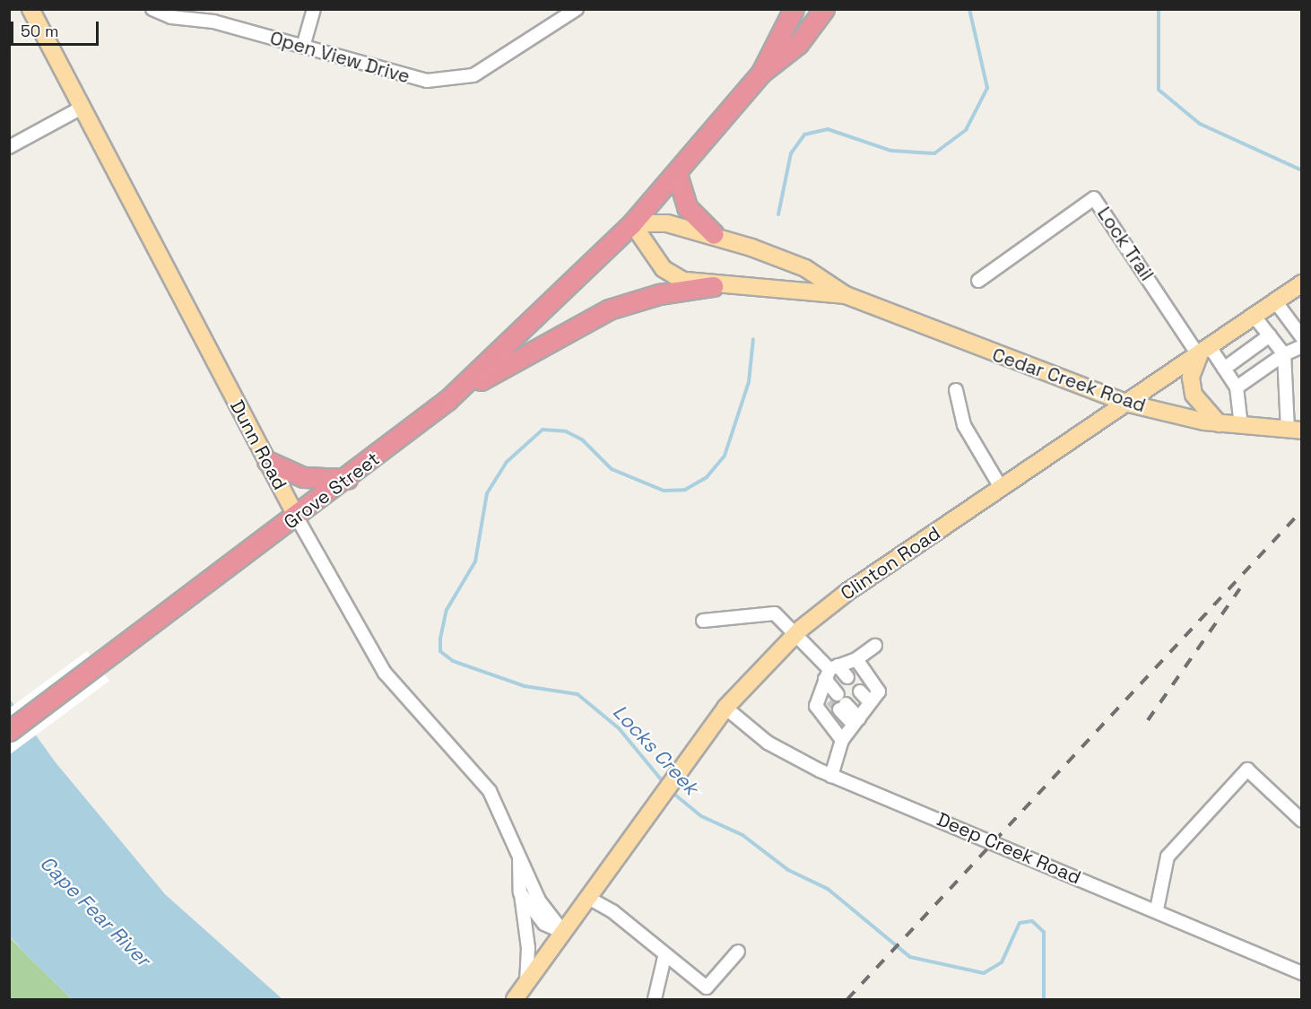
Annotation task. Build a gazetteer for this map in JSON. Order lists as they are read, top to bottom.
{
  "streets": {
    "highway": ["Grove Street"],
    "main road": ["Cedar Creek Road", "Dunn Road", "Clinton Road"],
    "street": ["Open View Drive", "Lock Trail", "Deep Creek Road"]
  },
  "crossings": [
    ["Lock Trail", "Clinton Road"],
    ["Cedar Creek Road", "Grove Street"],
    ["Cedar Creek Road", "Clinton Road"],
    ["Dunn Road", "Grove Street"],
    ["Dunn Road", "Clinton Road"],
    ["Clinton Road", "Deep Creek Road"]
  ],
  "water": ["Locks Creek", "Cape Fear River"],
  "scale_bar": "50 m"
}
